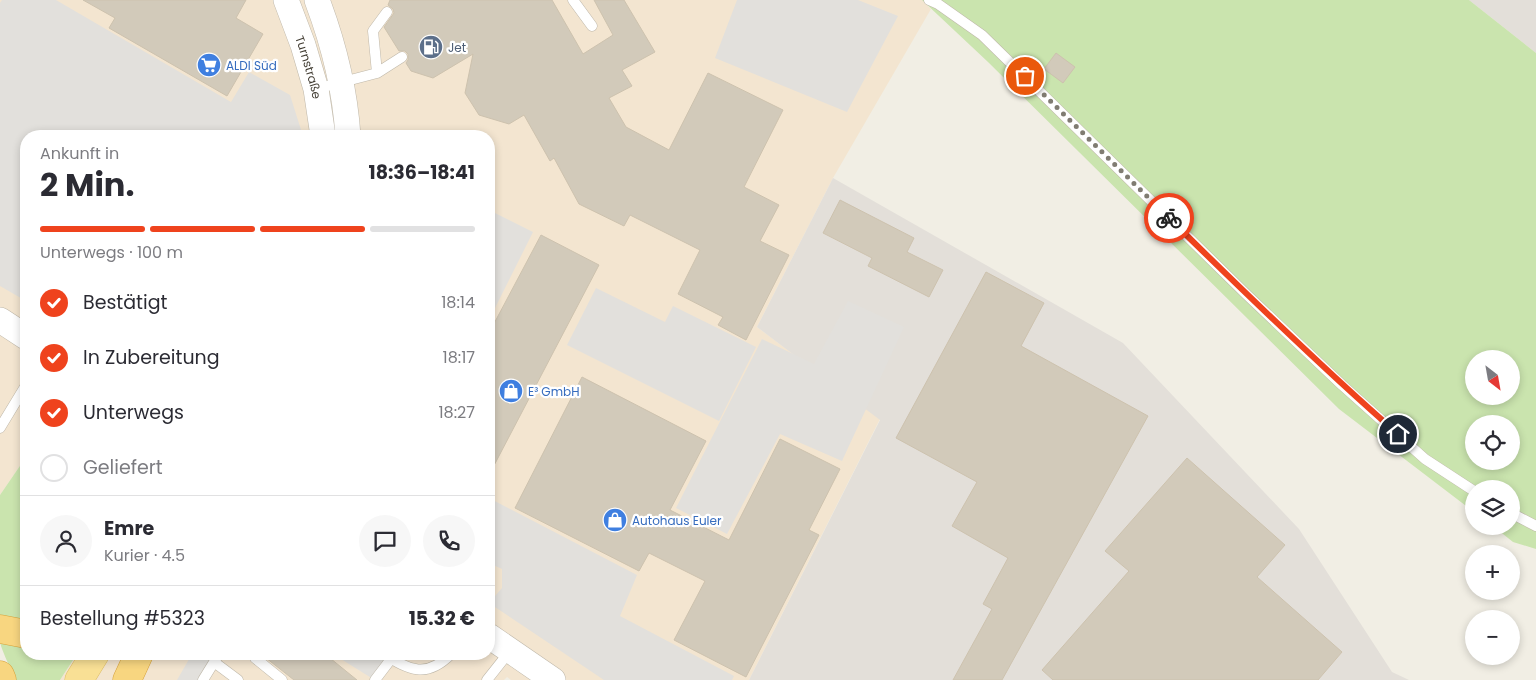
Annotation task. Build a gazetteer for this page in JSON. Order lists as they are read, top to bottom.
{
  "streets": {
    "street": ["Turnstraße"]
  },
  "places": {
    "fuel station": ["Jet"],
    "supermarket": ["ALDI Süd"],
    "shop": ["E³ GmbH", "Autohaus Euler"]
  },
  "north": "bottom right",
  "page": {
    "heading": ["2 Min.", "Ankunft in", "18:36–18:41"],
    "panel": [
      "Emre",
      "Kurier · 4.5",
      "Bestellung #5323",
      "15.32 €"
    ],
    "bar": "Unterwegs · 100 m",
    "list": [
      ["Bestätigt", "18:14"],
      ["In Zubereitung", "18:17"],
      ["Unterwegs", "18:27"],
      "Geliefert"
    ],
    "map_buttons": ["+", "−"]
  }
}
